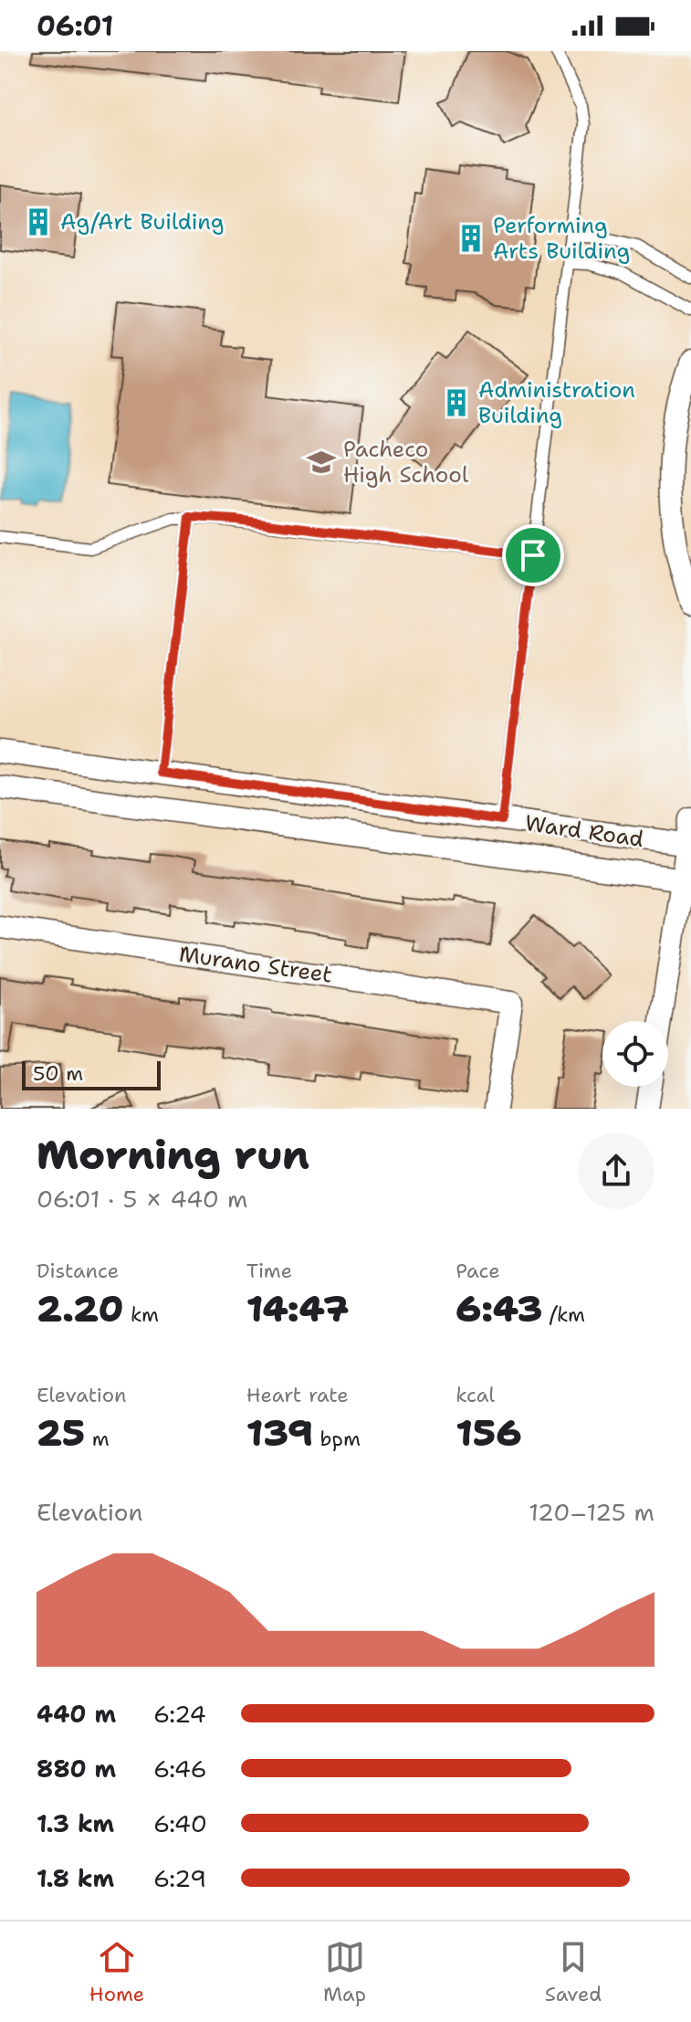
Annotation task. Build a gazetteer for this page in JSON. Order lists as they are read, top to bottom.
{
  "streets": {
    "street": ["Ward Road", "Murano Street"]
  },
  "places": {
    "building": ["Ag/Art Building", "Performing Arts Building", "Administration Building"],
    "school or university": ["Pacheco High School"]
  },
  "scale_bar": "50 m",
  "page": {
    "status": "06:01",
    "scale": "50 m",
    "heading": ["Morning run", "06:01 · 5 × 440 m"],
    "stats": [
      ["Distance", "2.20 km"],
      ["Time", "14:47"],
      ["Pace", "6:43 /km"],
      ["Elevation", "25 m"],
      ["Heart rate", "139 bpm"],
      ["kcal", "156"]
    ],
    "chart": ["Elevation", "120–125 m"],
    "list": [
      {
        "name": "440 m",
        "note": "6:24"
      },
      {
        "name": "880 m",
        "note": "6:46"
      },
      {
        "name": "1.3 km",
        "note": "6:40"
      },
      {
        "name": "1.8 km",
        "note": "6:29"
      }
    ],
    "tabs": ["Home", "Map", "Saved"]
  }
}
